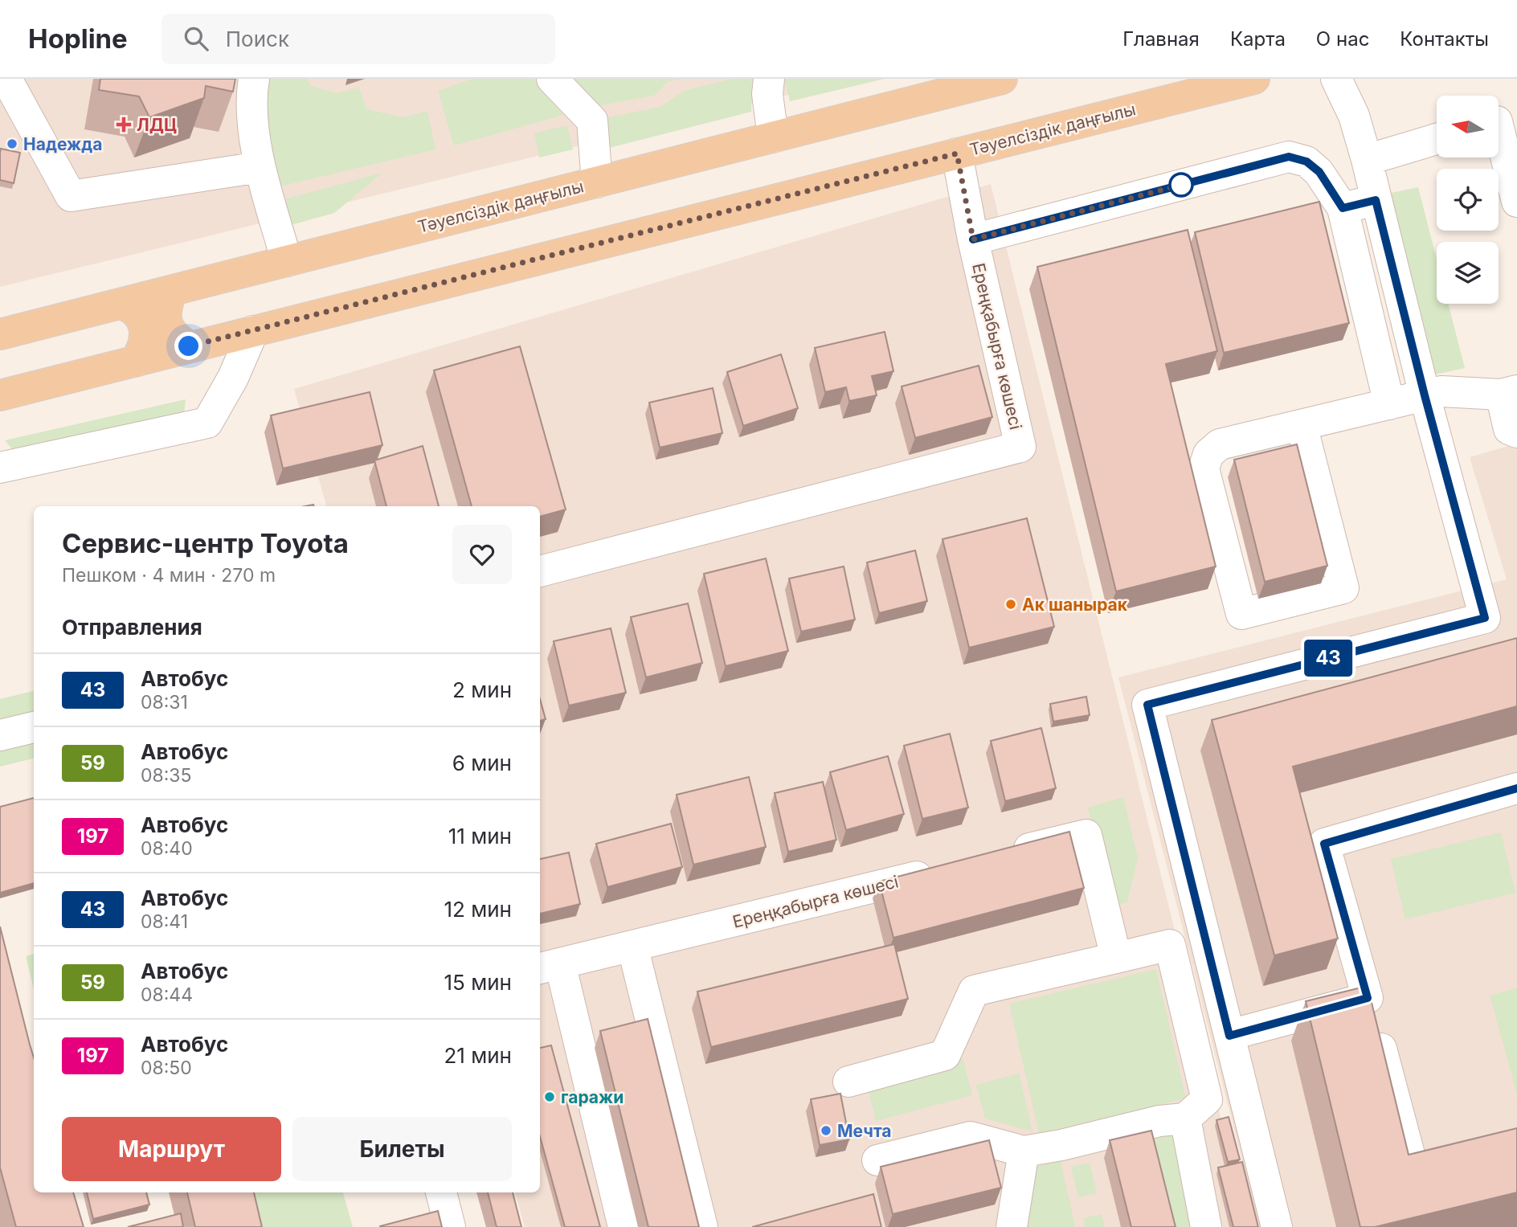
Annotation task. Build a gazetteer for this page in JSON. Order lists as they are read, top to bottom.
{
  "streets": {
    "main road": ["Тәуелсіздік даңғылы"],
    "street": ["Ереңқабырға көшесі"]
  },
  "crossings": [
    ["Тәуелсіздік даңғылы", "Ереңқабырға көшесі"]
  ],
  "places": {
    "health": ["ЛДЦ"],
    "other": [
      "Надежда",
      "Ак шанырак",
      "гаражи",
      "Мечта"
    ]
  },
  "lines": ["bus line 43"],
  "north": "left",
  "page": {
    "header": "Hopline",
    "search": "Поиск",
    "nav": [
      "Главная",
      "Карта",
      "О нас",
      "Контакты"
    ],
    "on_map": "43",
    "heading": [
      ["Сервис-центр Toyota", "Пешком · 4 мин · 270 m"],
      "Отправления"
    ],
    "list": [
      {
        "mark": "43",
        "name": "Автобус",
        "note": "08:31",
        "value": "2 мин"
      },
      {
        "mark": "59",
        "name": "Автобус",
        "note": "08:35",
        "value": "6 мин"
      },
      {
        "mark": "197",
        "name": "Автобус",
        "note": "08:40",
        "value": "11 мин"
      },
      {
        "mark": "43",
        "name": "Автобус",
        "note": "08:41",
        "value": "12 мин"
      },
      {
        "mark": "59",
        "name": "Автобус",
        "note": "08:44",
        "value": "15 мин"
      },
      {
        "mark": "197",
        "name": "Автобус",
        "note": "08:50",
        "value": "21 мин"
      }
    ],
    "buttons": ["Маршрут", "Билеты"]
  }
}
